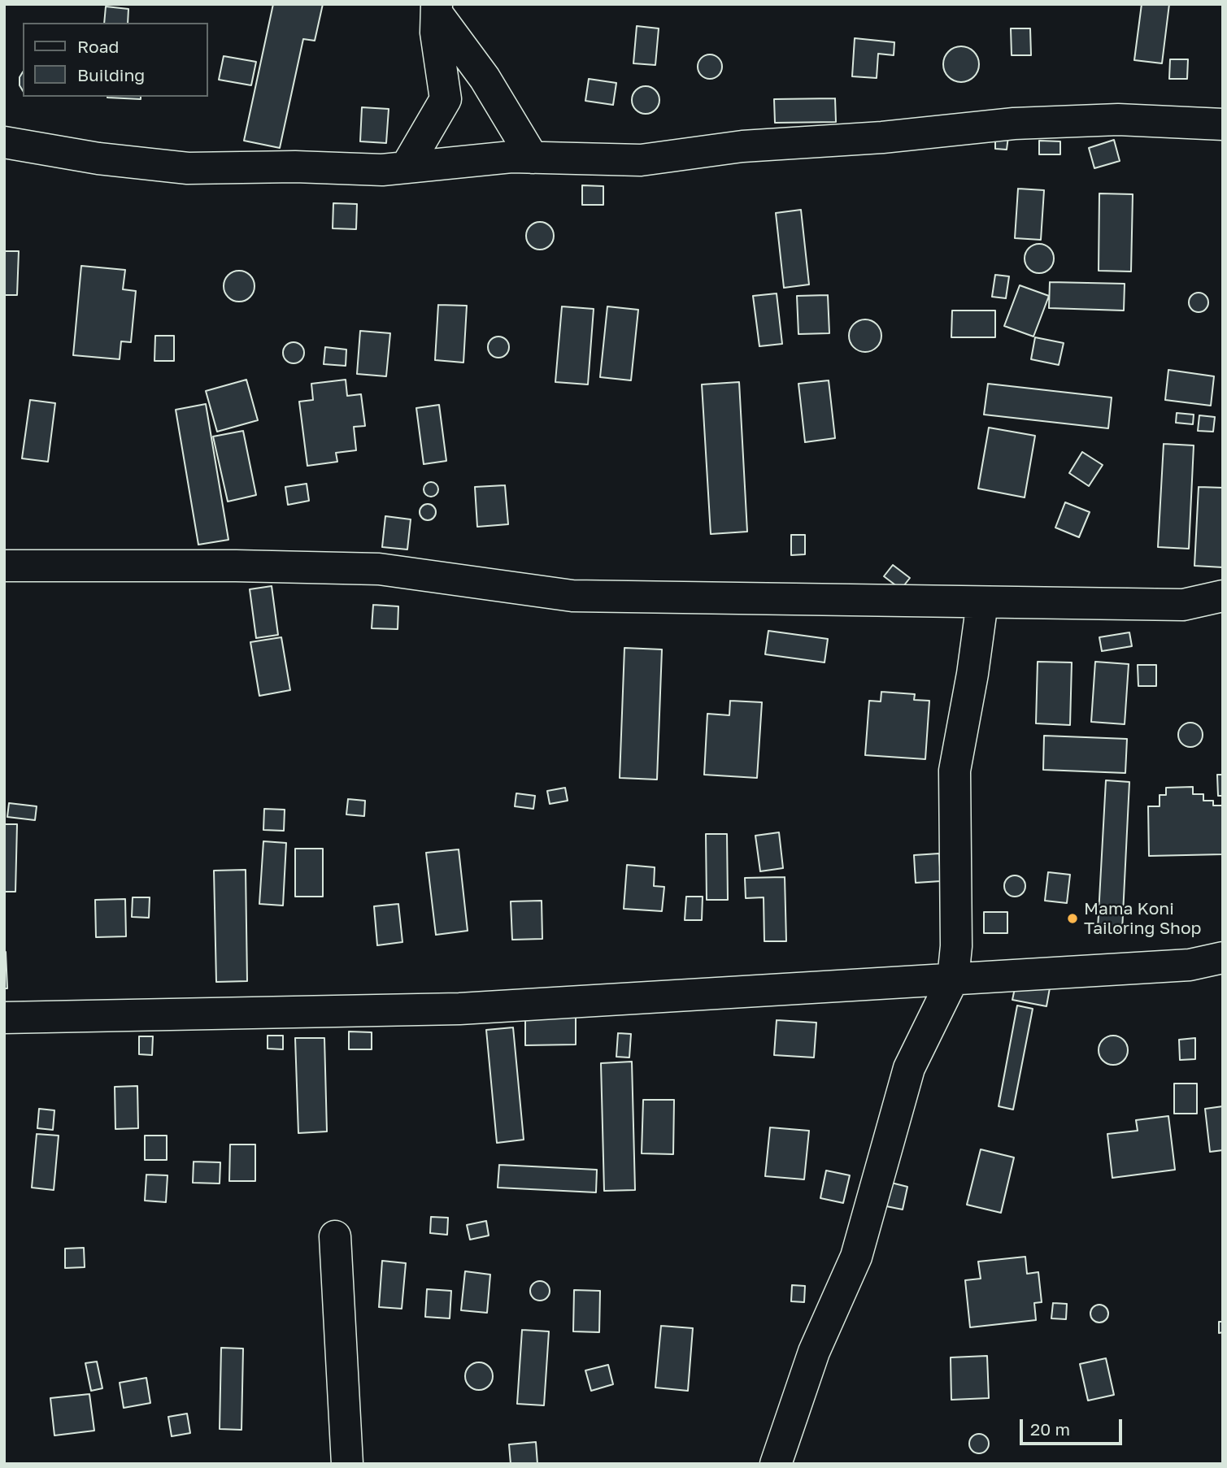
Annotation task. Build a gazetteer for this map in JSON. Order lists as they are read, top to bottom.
{
  "places": ["Mama Koni Tailoring Shop"],
  "legend": ["Road", "Building"],
  "scale_bar": "20 m"
}
